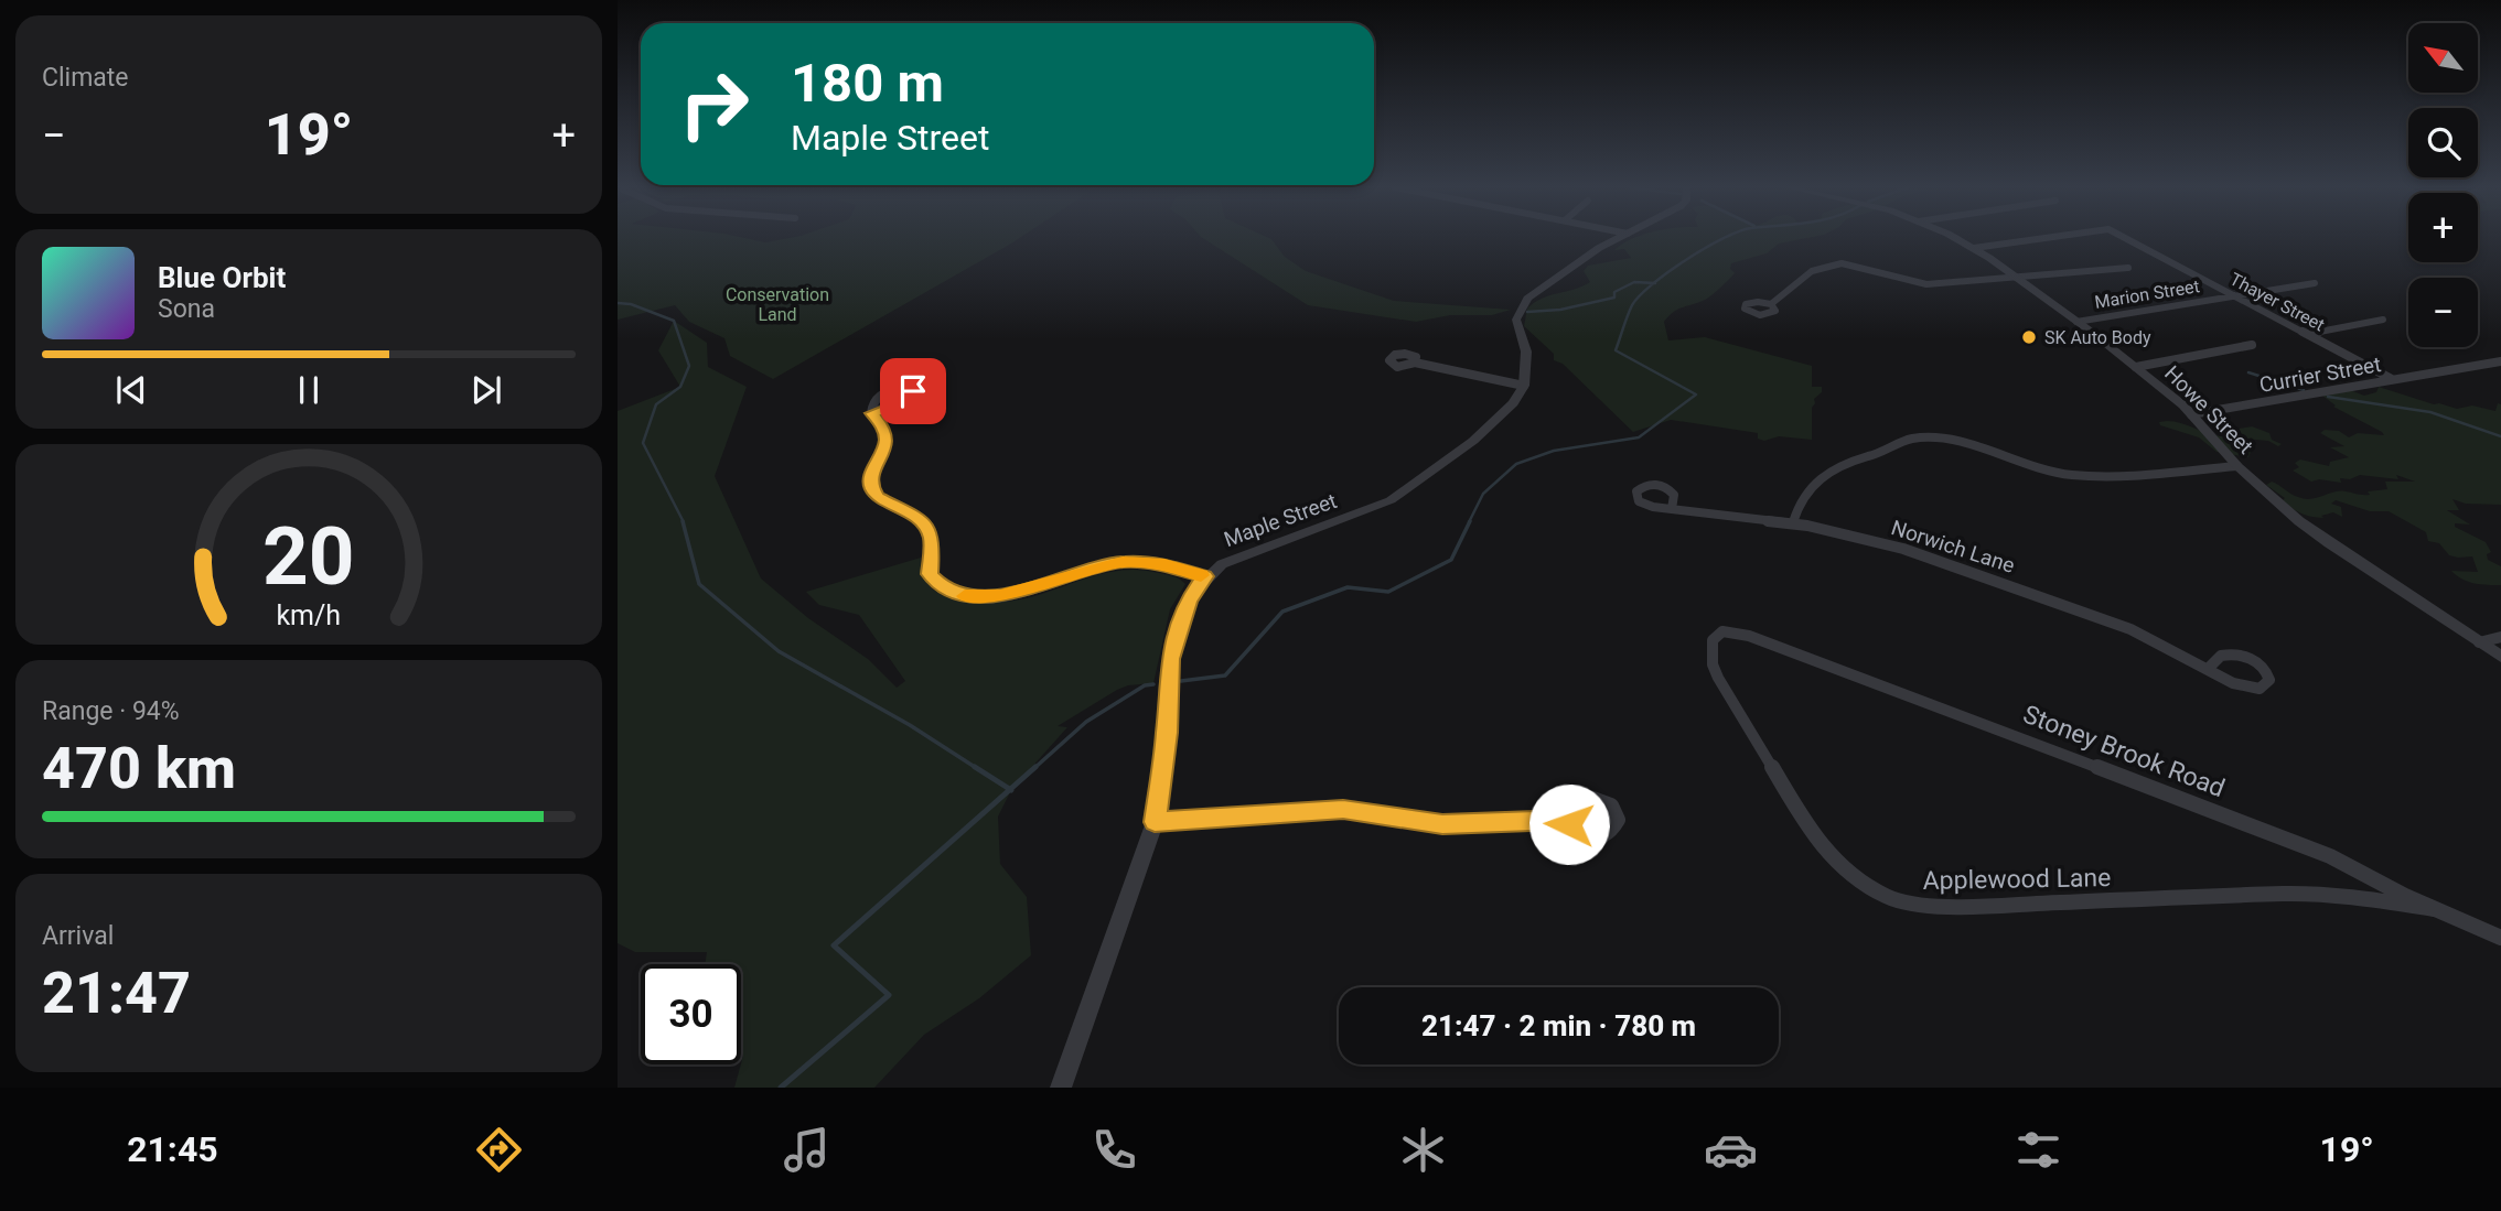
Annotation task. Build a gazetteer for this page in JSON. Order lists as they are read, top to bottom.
{
  "streets": {
    "street": [
      "Marion Street",
      "Thayer Street",
      "Currier Street",
      "Howe Street",
      "Maple Street",
      "Norwich Lane",
      "Stoney Brook Road",
      "Applewood Lane"
    ]
  },
  "crossings": [
    ["Marion Street", "Thayer Street"],
    ["Marion Street", "Howe Street"],
    ["Thayer Street", "Currier Street"],
    ["Thayer Street", "Howe Street"],
    ["Currier Street", "Howe Street"],
    ["Stoney Brook Road", "Applewood Lane"]
  ],
  "parks": ["Conservation Land"],
  "places": ["SK Auto Body"],
  "north": "top left",
  "page": {
    "tile": [
      "Climate",
      ["Range · 94%", "470 km"],
      ["Arrival", "21:47"]
    ],
    "map_buttons": ["+", "−"],
    "turn": ["180 m", "Maple Street"],
    "heat": ["−", "19°", "+"],
    "song": ["Blue Orbit", "Sona"],
    "limit": "30",
    "trip": "21:47 · 2 min · 780 m",
    "tabs": ["21:45", "19°"],
    "gauge": ["20", "km/h"]
  }
}
